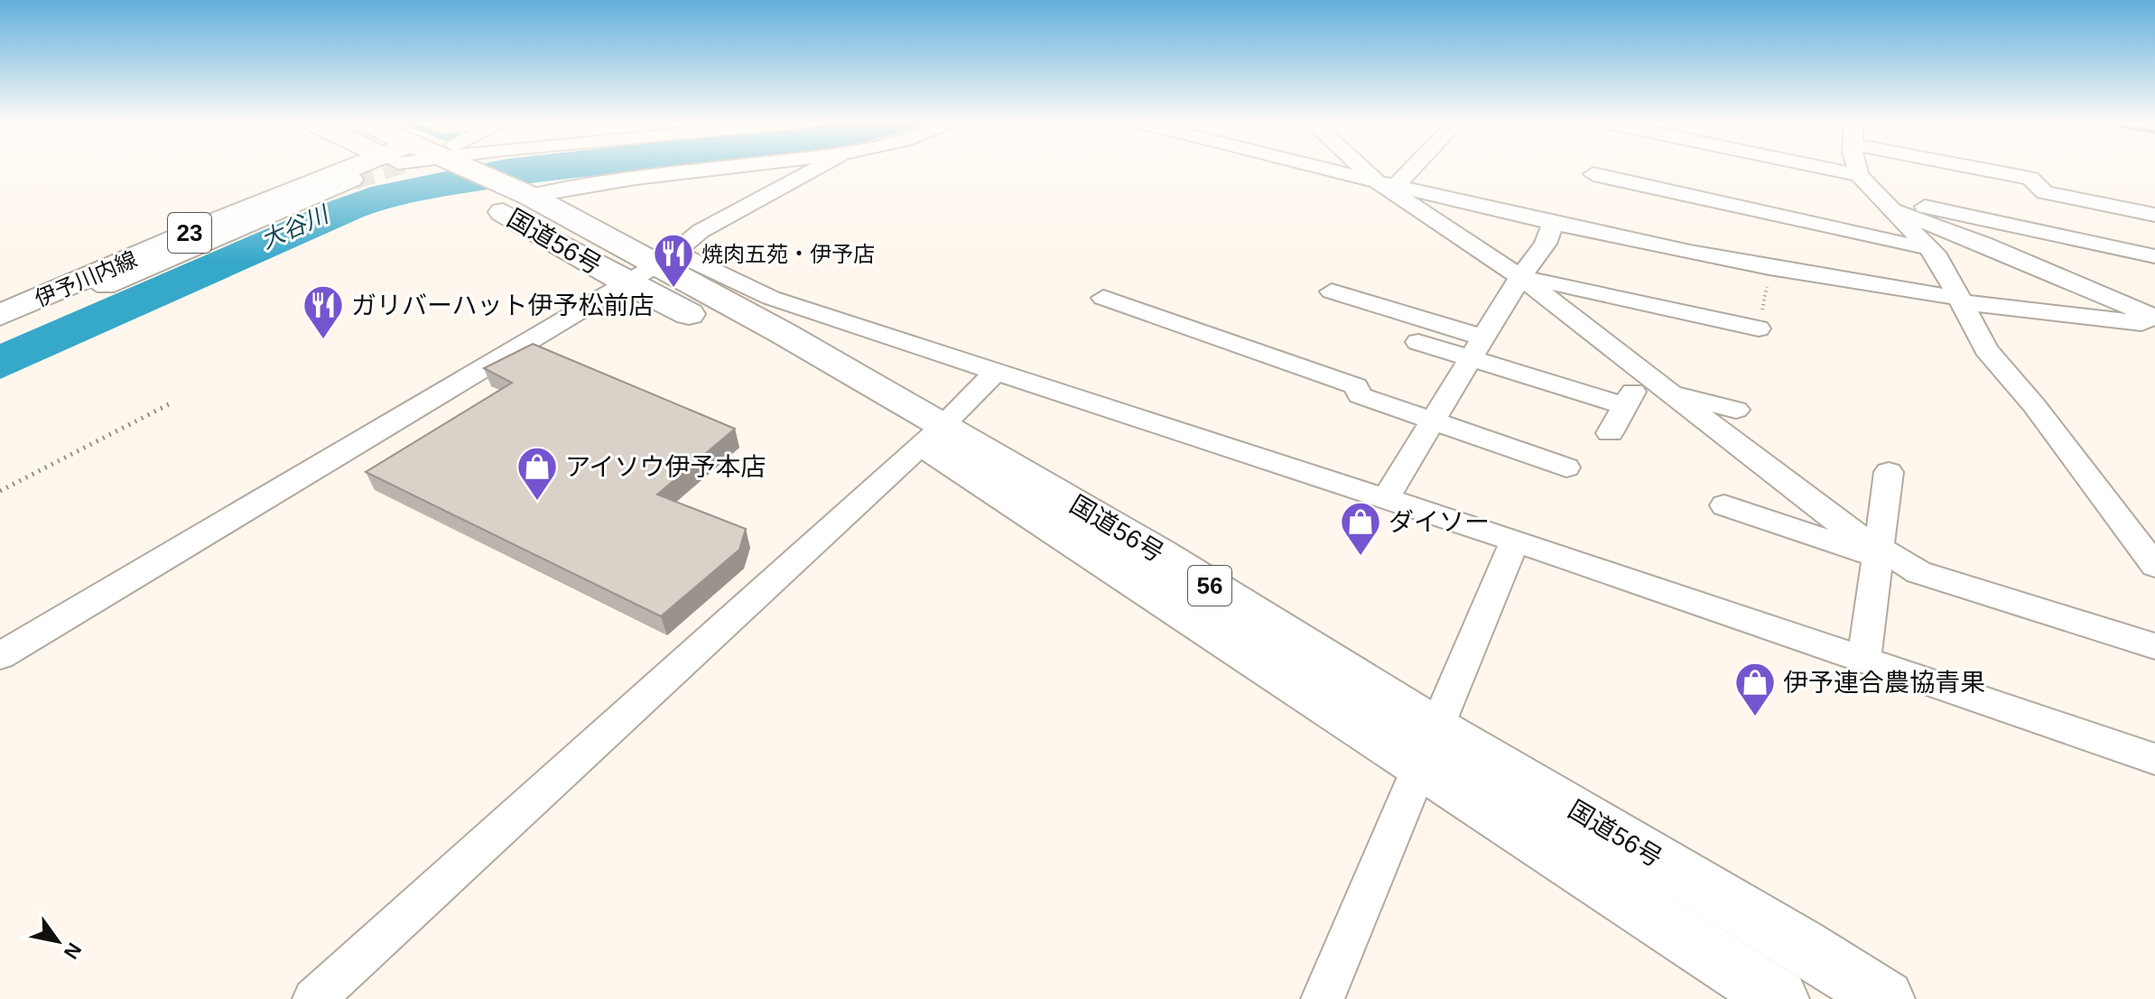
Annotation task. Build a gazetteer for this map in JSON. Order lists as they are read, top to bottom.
{
  "streets": {
    "main road": [
      "23",
      "国道56号",
      "伊予川内線",
      "56"
    ]
  },
  "water": ["大谷川"],
  "places": {
    "restaurant": ["焼肉五苑・伊予店", "ガリバーハット伊予松前店"],
    "shop": ["アイソウ伊予本店", "ダイソー", "伊予連合農協青果"]
  },
  "north": "bottom right"
}
